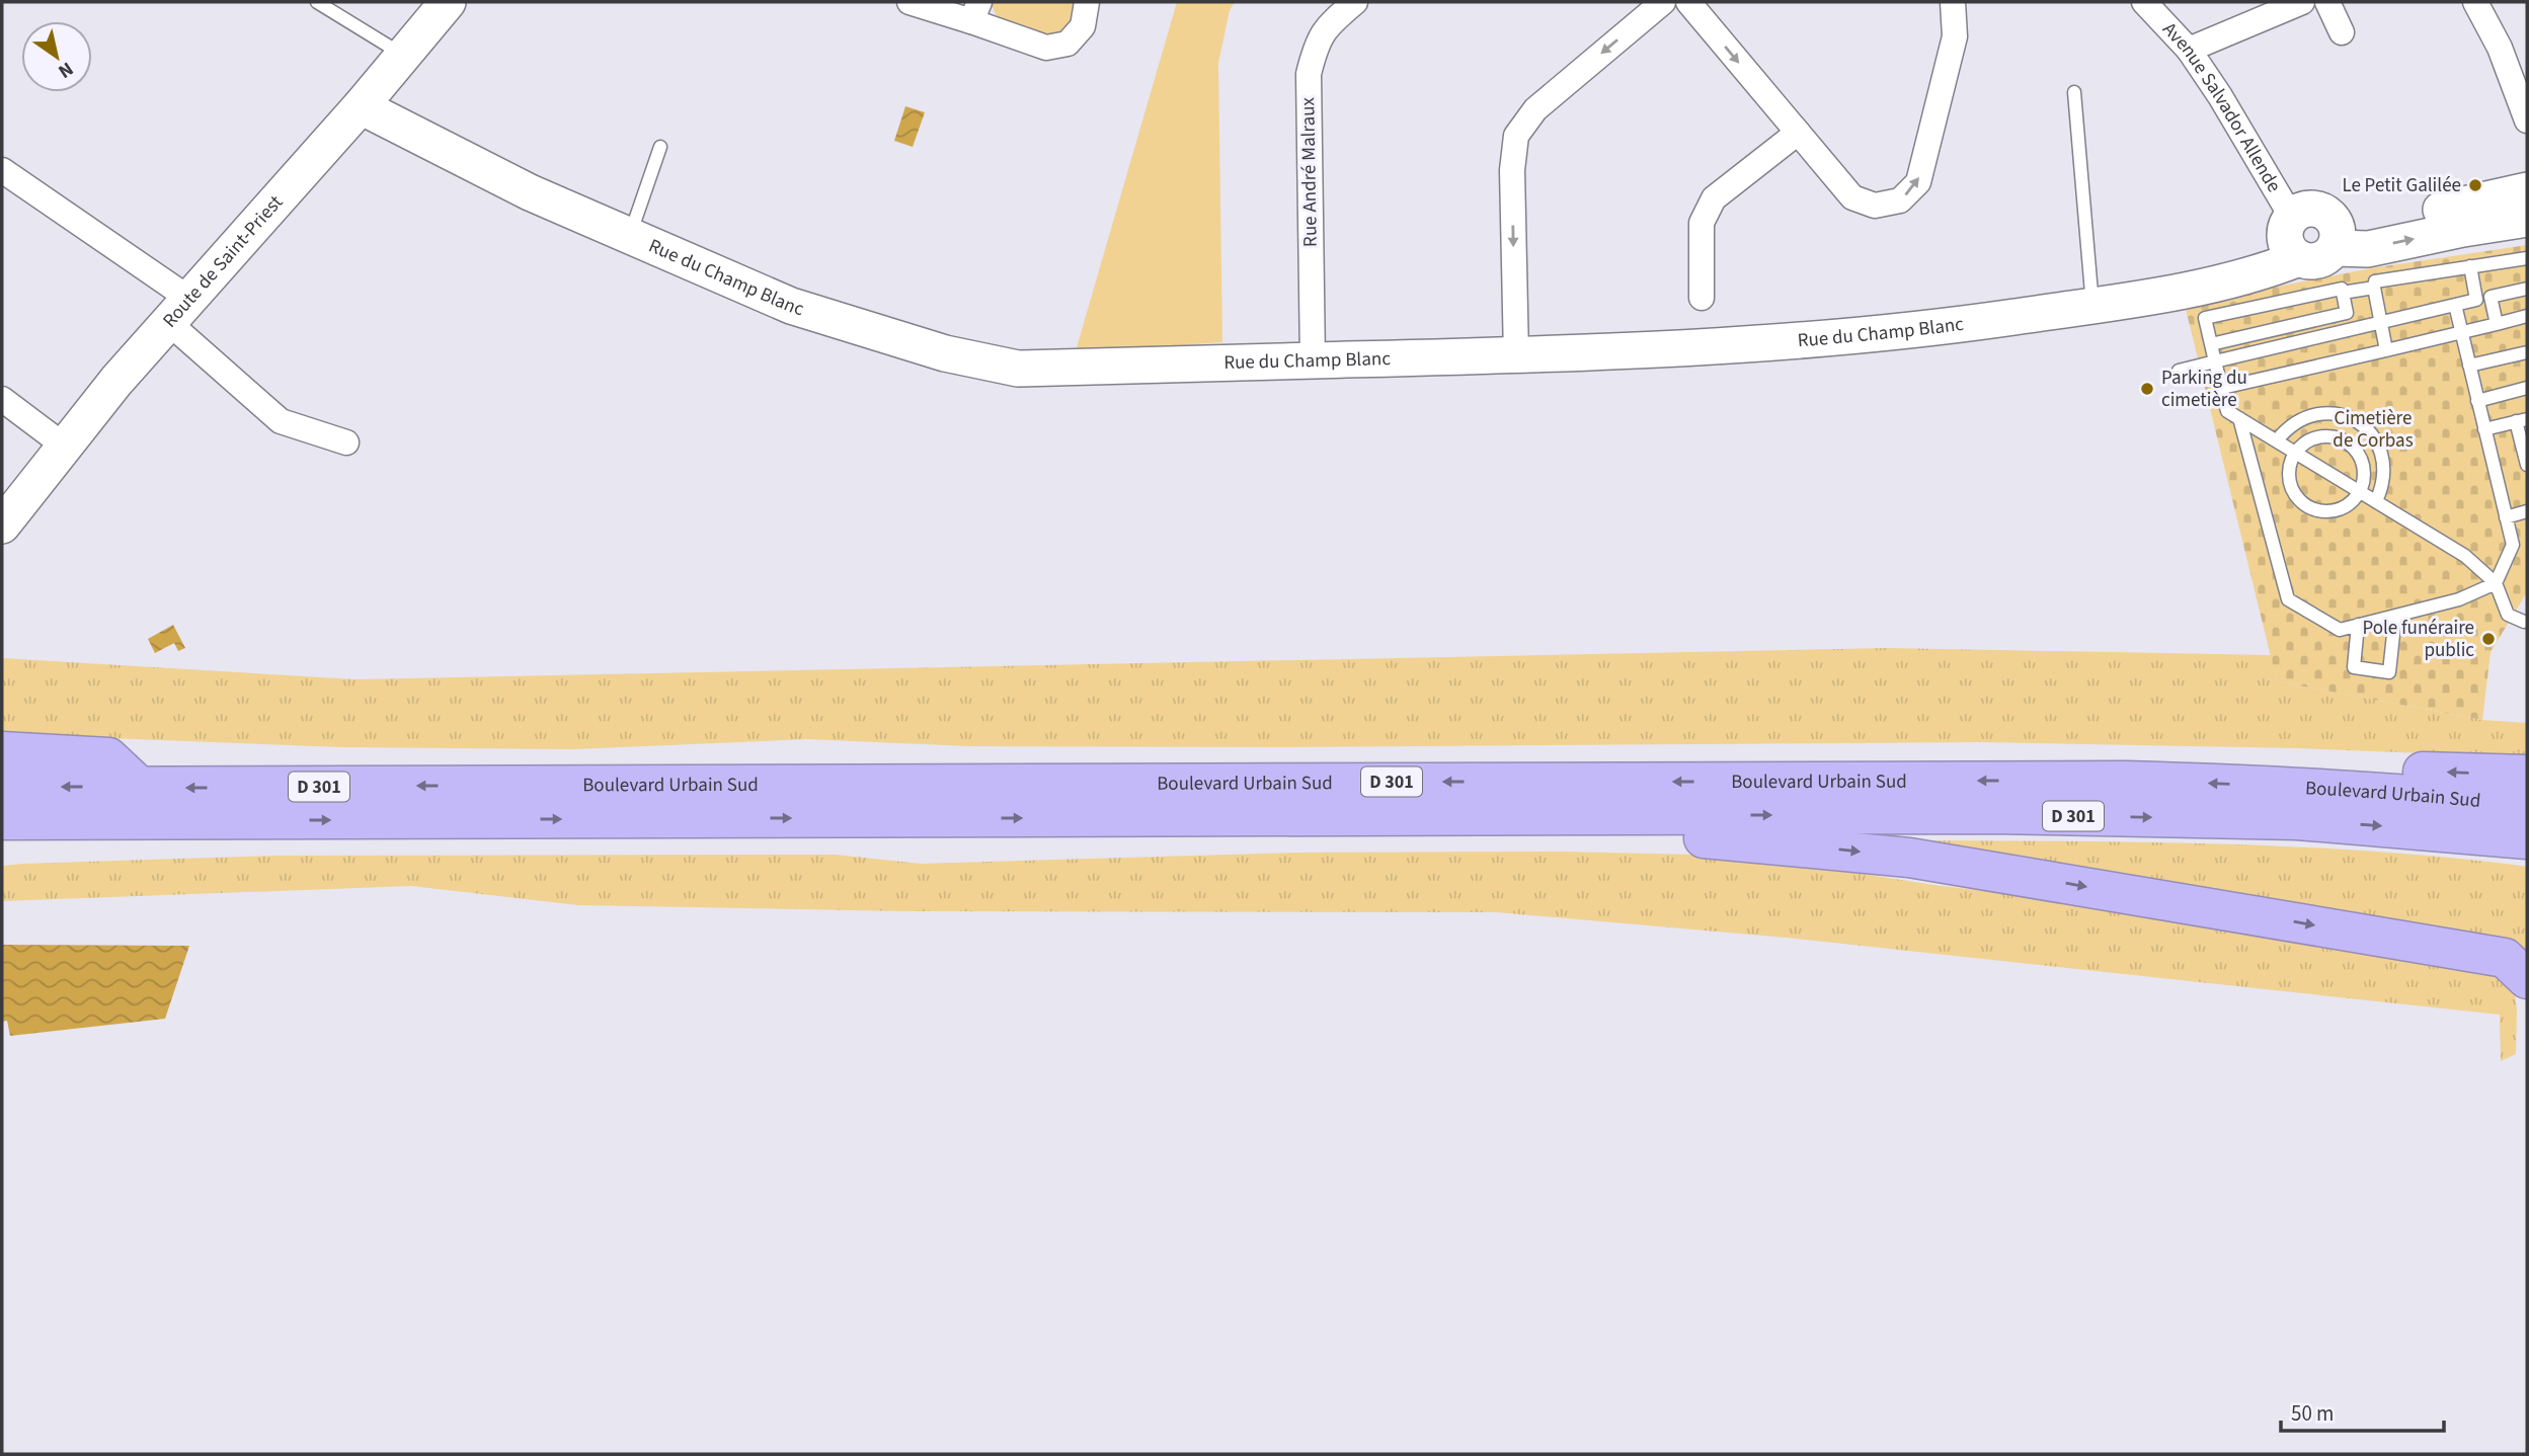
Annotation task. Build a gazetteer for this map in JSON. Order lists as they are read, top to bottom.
{
  "streets": {
    "highway": ["D 301", "Boulevard Urbain Sud"],
    "street": [
      "Avenue Salvador Allende",
      "Rue André Malraux",
      "Route de Saint-Priest",
      "Rue du Champ Blanc"
    ]
  },
  "crossings": [
    ["Avenue Salvador Allende", "Rue du Champ Blanc"],
    ["Rue André Malraux", "Rue du Champ Blanc"],
    ["Route de Saint-Priest", "Rue du Champ Blanc"]
  ],
  "parks": ["Cimetière de Corbas"],
  "places": ["Le Petit Galilée", "Parking du cimetière", "Pole funéraire public"],
  "scale_bar": "50 m",
  "north": "bottom right"
}
